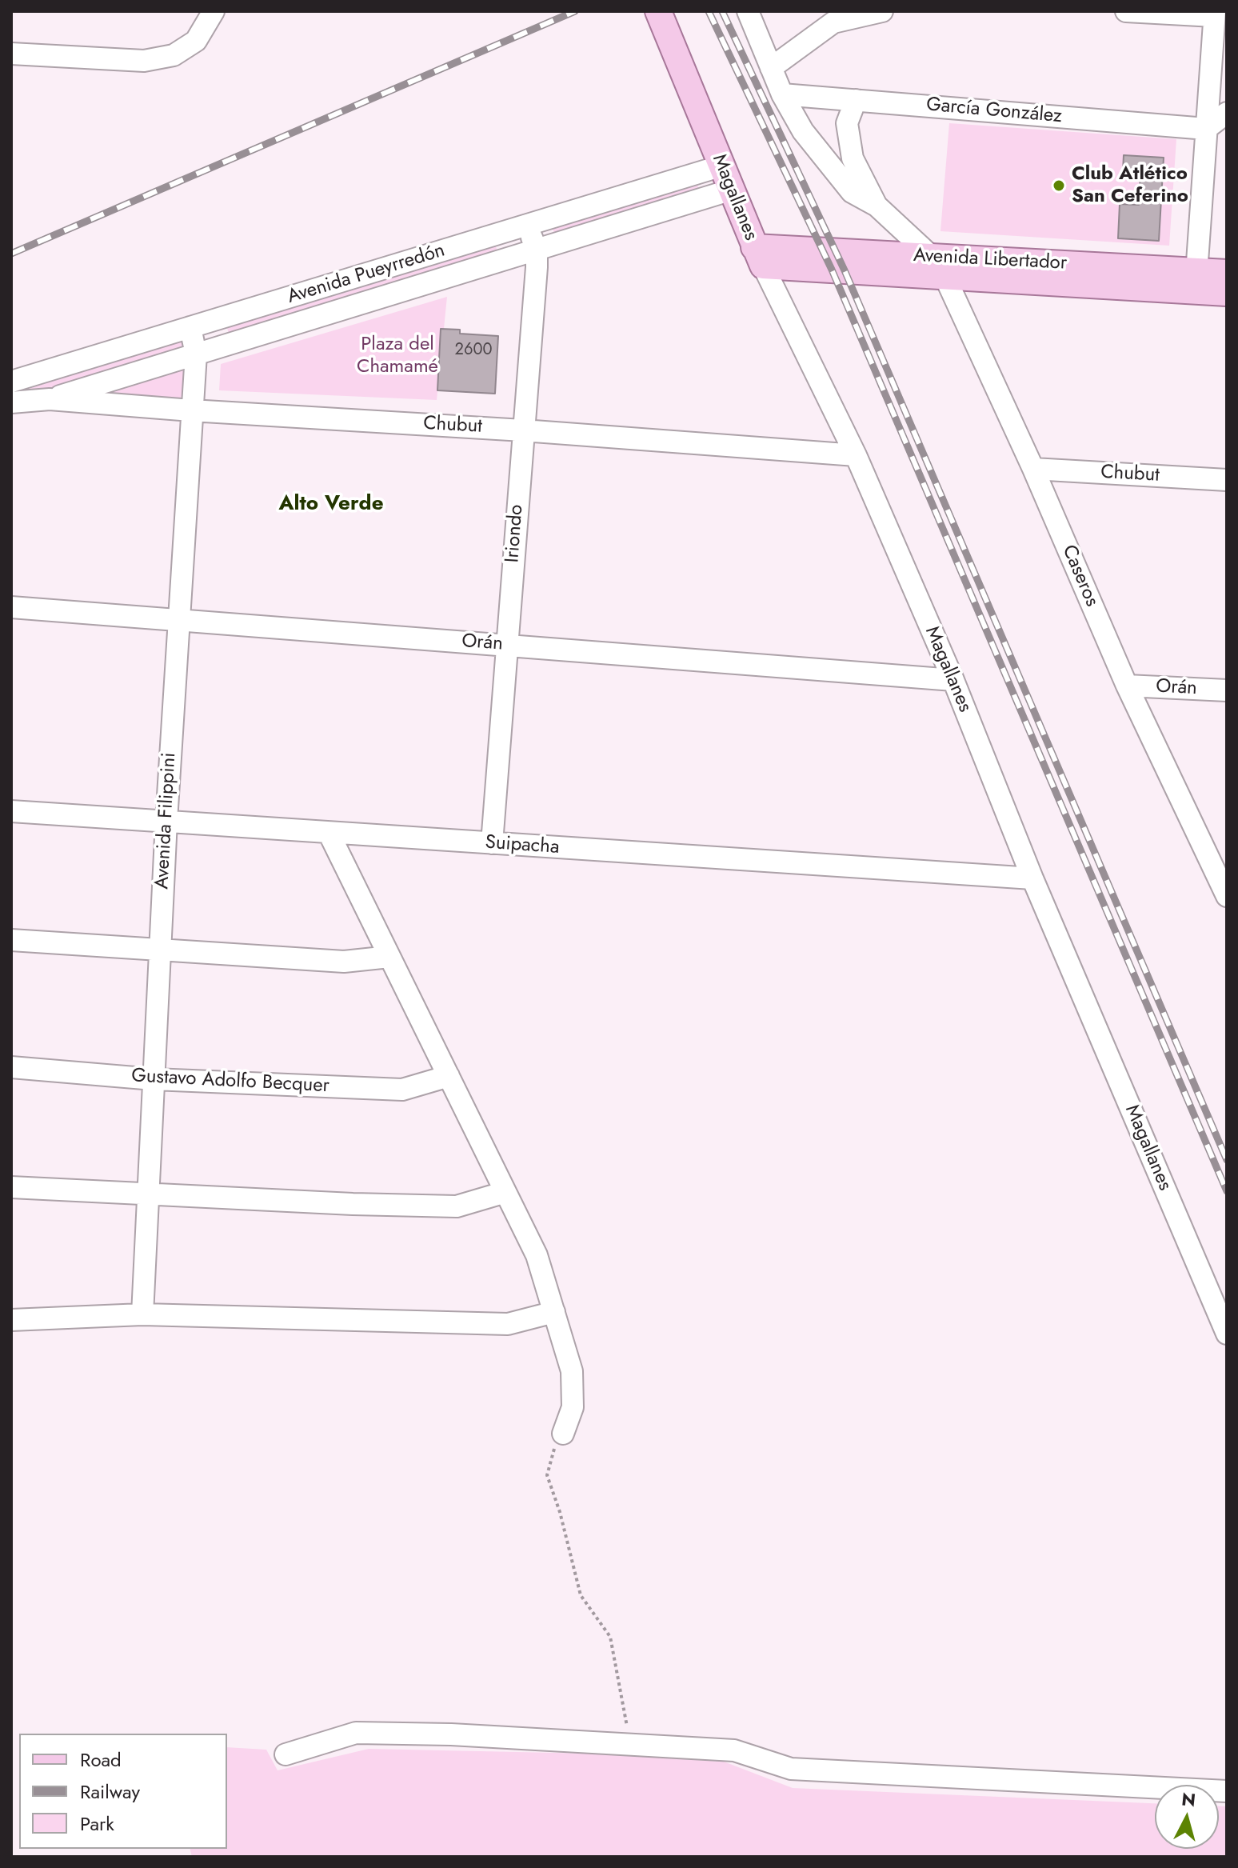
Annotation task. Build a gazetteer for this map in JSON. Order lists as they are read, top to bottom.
{
  "streets": {
    "main road": ["Magallanes", "Avenida Libertador"],
    "street": [
      "García González",
      "Avenida Pueyrredón",
      "Chubut",
      "Iriondo",
      "Caseros",
      "Orán",
      "Avenida Filippini",
      "Suipacha",
      "Gustavo Adolfo Becquer"
    ]
  },
  "crossings": [
    ["Magallanes", "Avenida Libertador"],
    ["Magallanes", "Avenida Pueyrredón"],
    ["Magallanes", "Chubut"],
    ["Magallanes", "Orán"],
    ["Magallanes", "Suipacha"],
    ["Avenida Libertador", "Caseros"],
    ["Avenida Pueyrredón", "Chubut"],
    ["Avenida Pueyrredón", "Iriondo"],
    ["Avenida Pueyrredón", "Avenida Filippini"],
    ["Chubut", "Iriondo"],
    ["Chubut", "Caseros"],
    ["Chubut", "Avenida Filippini"],
    ["Iriondo", "Orán"],
    ["Iriondo", "Suipacha"],
    ["Caseros", "Orán"],
    ["Orán", "Avenida Filippini"],
    ["Avenida Filippini", "Suipacha"],
    ["Avenida Filippini", "Gustavo Adolfo Becquer"]
  ],
  "districts": ["Alto Verde"],
  "parks": ["Plaza del Chamamé"],
  "places": ["Club Atlético San Ceferino"],
  "house_numbers": ["2600"],
  "legend": ["Road", "Railway", "Park"],
  "north": "top"
}
